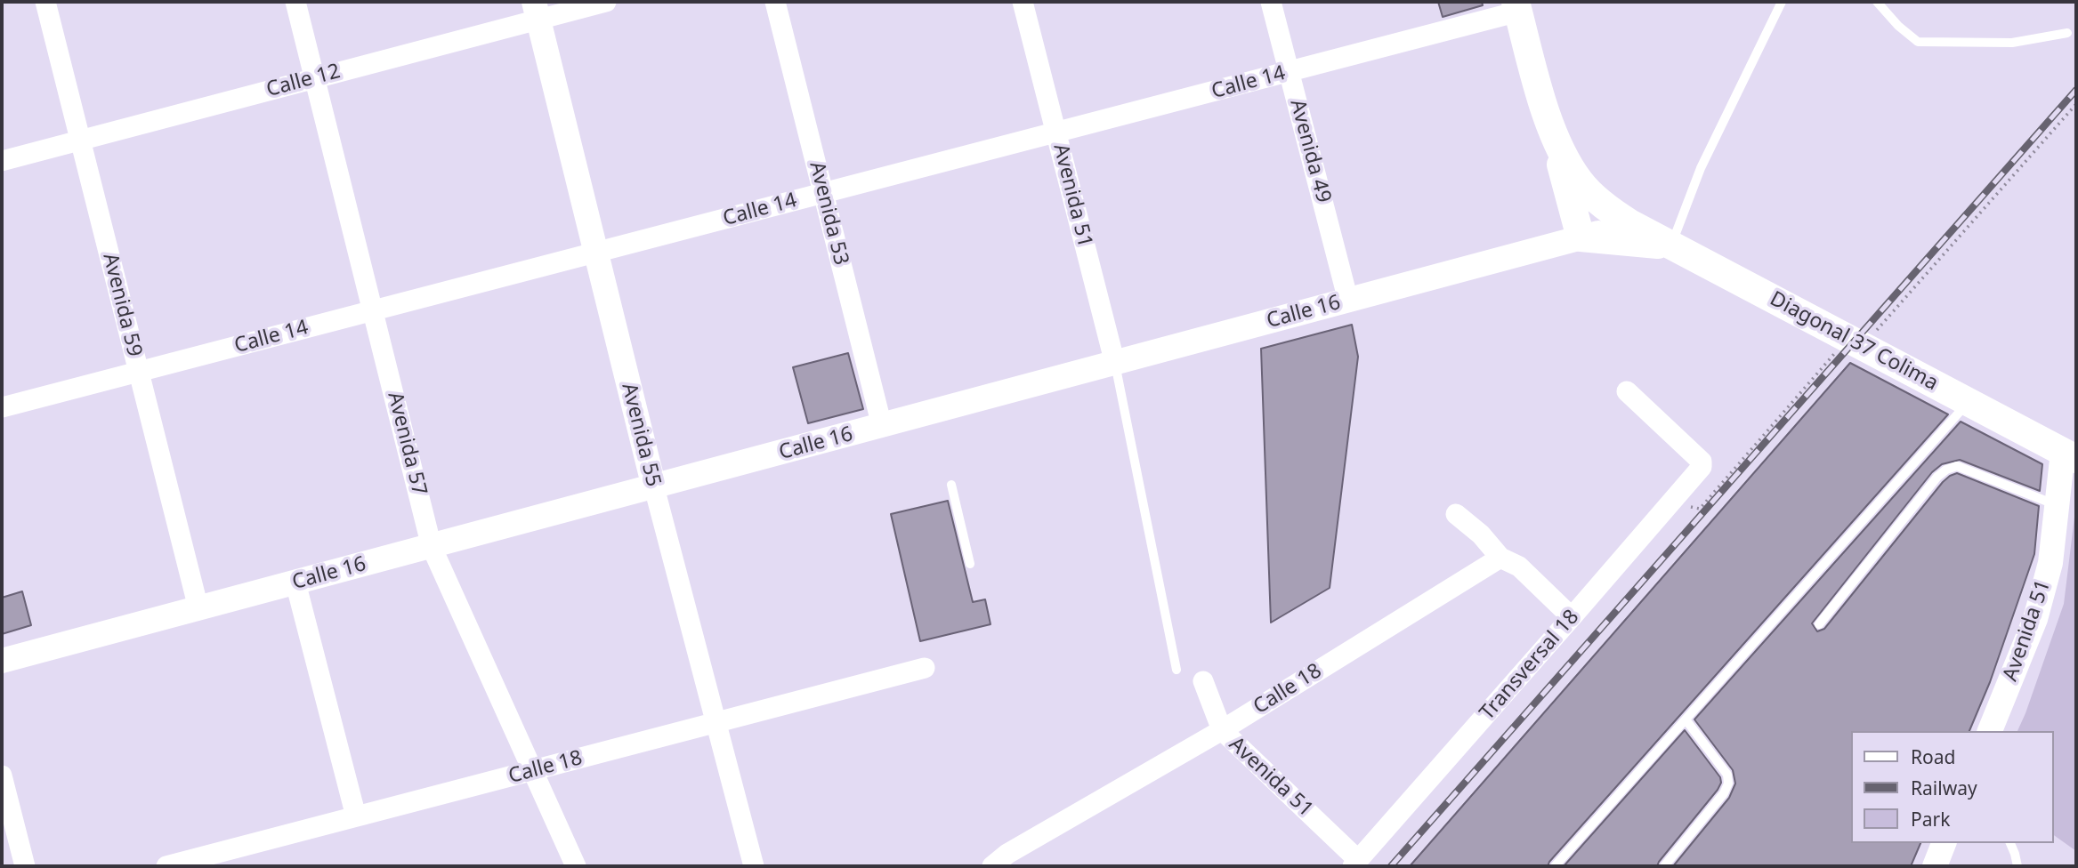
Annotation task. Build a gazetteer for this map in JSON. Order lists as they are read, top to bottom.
{
  "streets": {
    "main road": ["Diagonal 37 Colima"],
    "street": [
      "Calle 12",
      "Calle 14",
      "Avenida 49",
      "Avenida 51",
      "Avenida 53",
      "Avenida 59",
      "Calle 16",
      "Avenida 55",
      "Avenida 57",
      "Transversal 18",
      "Calle 18"
    ]
  },
  "crossings": [
    ["Calle 12", "Avenida 59"],
    ["Calle 12", "Avenida 55"],
    ["Calle 12", "Avenida 57"],
    ["Calle 14", "Avenida 49"],
    ["Calle 14", "Avenida 51"],
    ["Calle 14", "Avenida 53"],
    ["Calle 14", "Avenida 59"],
    ["Calle 14", "Avenida 55"],
    ["Calle 14", "Avenida 57"],
    ["Avenida 49", "Calle 16"],
    ["Avenida 51", "Calle 16"],
    ["Avenida 51", "Diagonal 37 Colima"],
    ["Avenida 51", "Transversal 18"],
    ["Avenida 51", "Calle 18"],
    ["Avenida 53", "Calle 16"],
    ["Avenida 59", "Calle 16"],
    ["Calle 16", "Diagonal 37 Colima"],
    ["Calle 16", "Avenida 55"],
    ["Calle 16", "Avenida 57"],
    ["Avenida 55", "Calle 18"],
    ["Avenida 57", "Calle 18"]
  ],
  "legend": ["Road", "Railway", "Park"]
}
